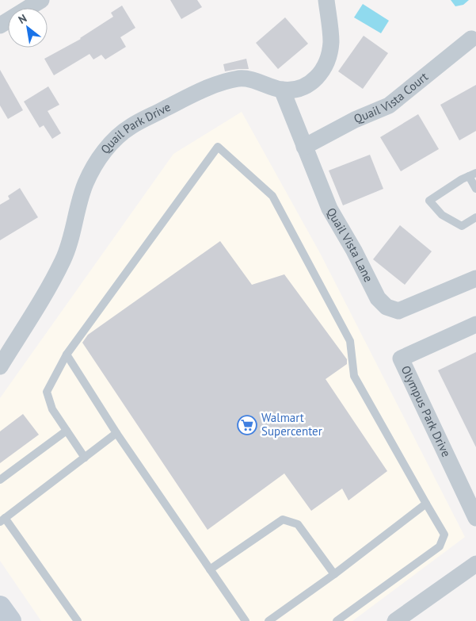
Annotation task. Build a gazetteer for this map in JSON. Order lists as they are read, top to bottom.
{
  "streets": {
    "street": [
      "Quail Vista Court",
      "Quail Park Drive",
      "Quail Vista Lane",
      "Olympus Park Drive"
    ]
  },
  "crossings": [
    ["Quail Vista Court", "Quail Vista Lane"],
    ["Quail Park Drive", "Quail Vista Lane"]
  ],
  "places": {
    "supermarket": ["Walmart Supercenter"]
  },
  "north": "top left"
}
